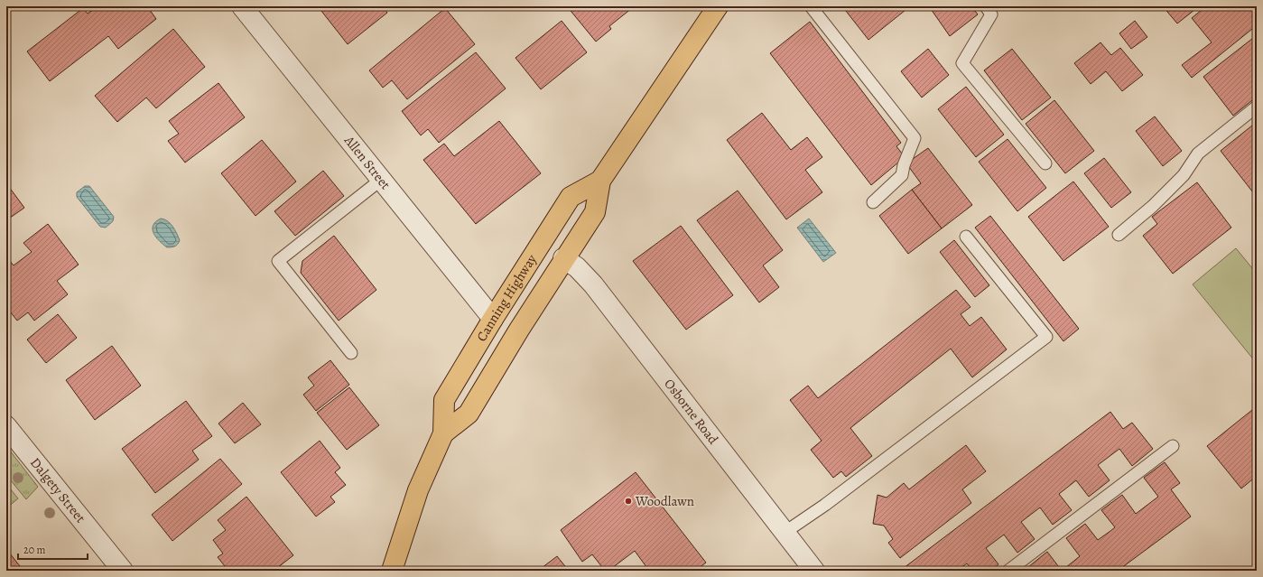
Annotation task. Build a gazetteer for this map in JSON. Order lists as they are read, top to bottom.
{
  "streets": {
    "highway": ["Canning Highway"],
    "street": ["Allen Street", "Osborne Road", "Dalgety Street"]
  },
  "crossings": [
    ["Allen Street", "Canning Highway"],
    ["Canning Highway", "Osborne Road"]
  ],
  "places": ["Woodlawn"],
  "scale_bar": "20 m"
}
